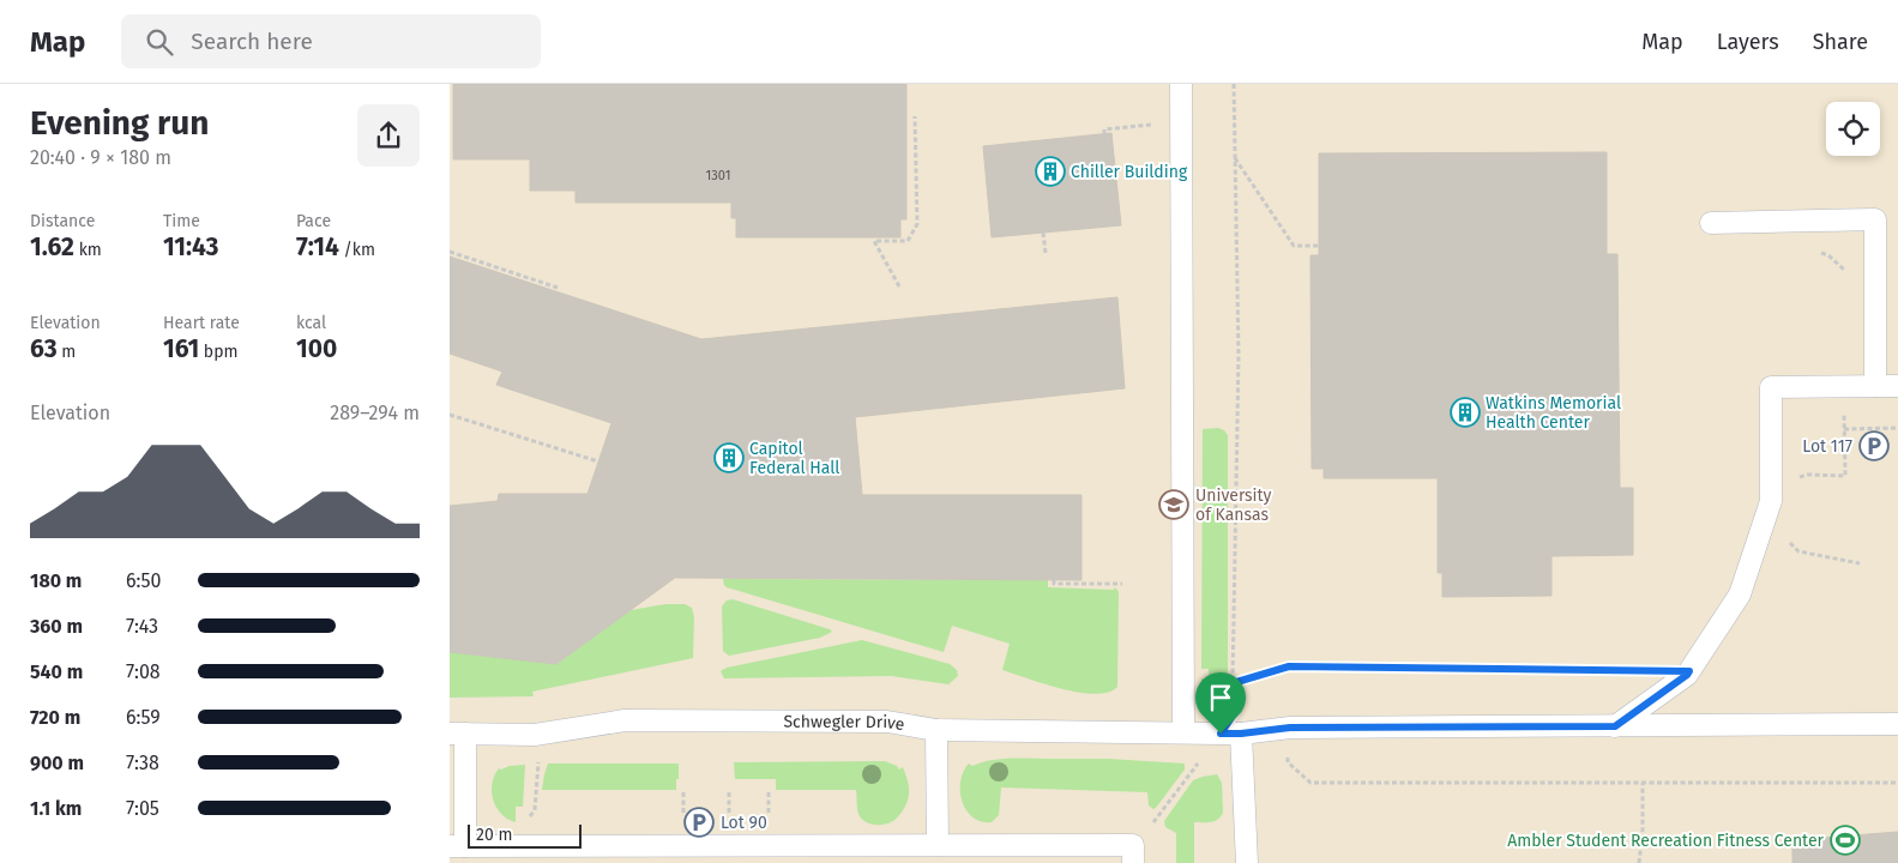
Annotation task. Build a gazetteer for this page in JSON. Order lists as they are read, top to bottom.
{
  "streets": {
    "lane": ["Schwegler Drive"]
  },
  "places": {
    "building": ["Chiller Building", "Watkins Memorial Health Center", "Capitol Federal Hall"],
    "parking": ["Lot 117", "Lot 90"],
    "school or university": ["University of Kansas"],
    "sports": ["Ambler Student Recreation Fitness Center"]
  },
  "house_numbers": ["1301"],
  "scale_bar": "20 m",
  "page": {
    "header": "Map",
    "search": "Search here",
    "nav": ["Map", "Layers", "Share"],
    "heading": ["Evening run", "20:40 · 9 × 180 m"],
    "stats": [
      ["Distance", "1.62 km"],
      ["Time", "11:43"],
      ["Pace", "7:14 /km"],
      ["Elevation", "63 m"],
      ["Heart rate", "161 bpm"],
      ["kcal", "100"]
    ],
    "chart": ["Elevation", "289–294 m"],
    "list": [
      {
        "name": "180 m",
        "note": "6:50"
      },
      {
        "name": "360 m",
        "note": "7:43"
      },
      {
        "name": "540 m",
        "note": "7:08"
      },
      {
        "name": "720 m",
        "note": "6:59"
      },
      {
        "name": "900 m",
        "note": "7:38"
      },
      {
        "name": "1.1 km",
        "note": "7:05"
      }
    ],
    "scale": "20 m"
  }
}
